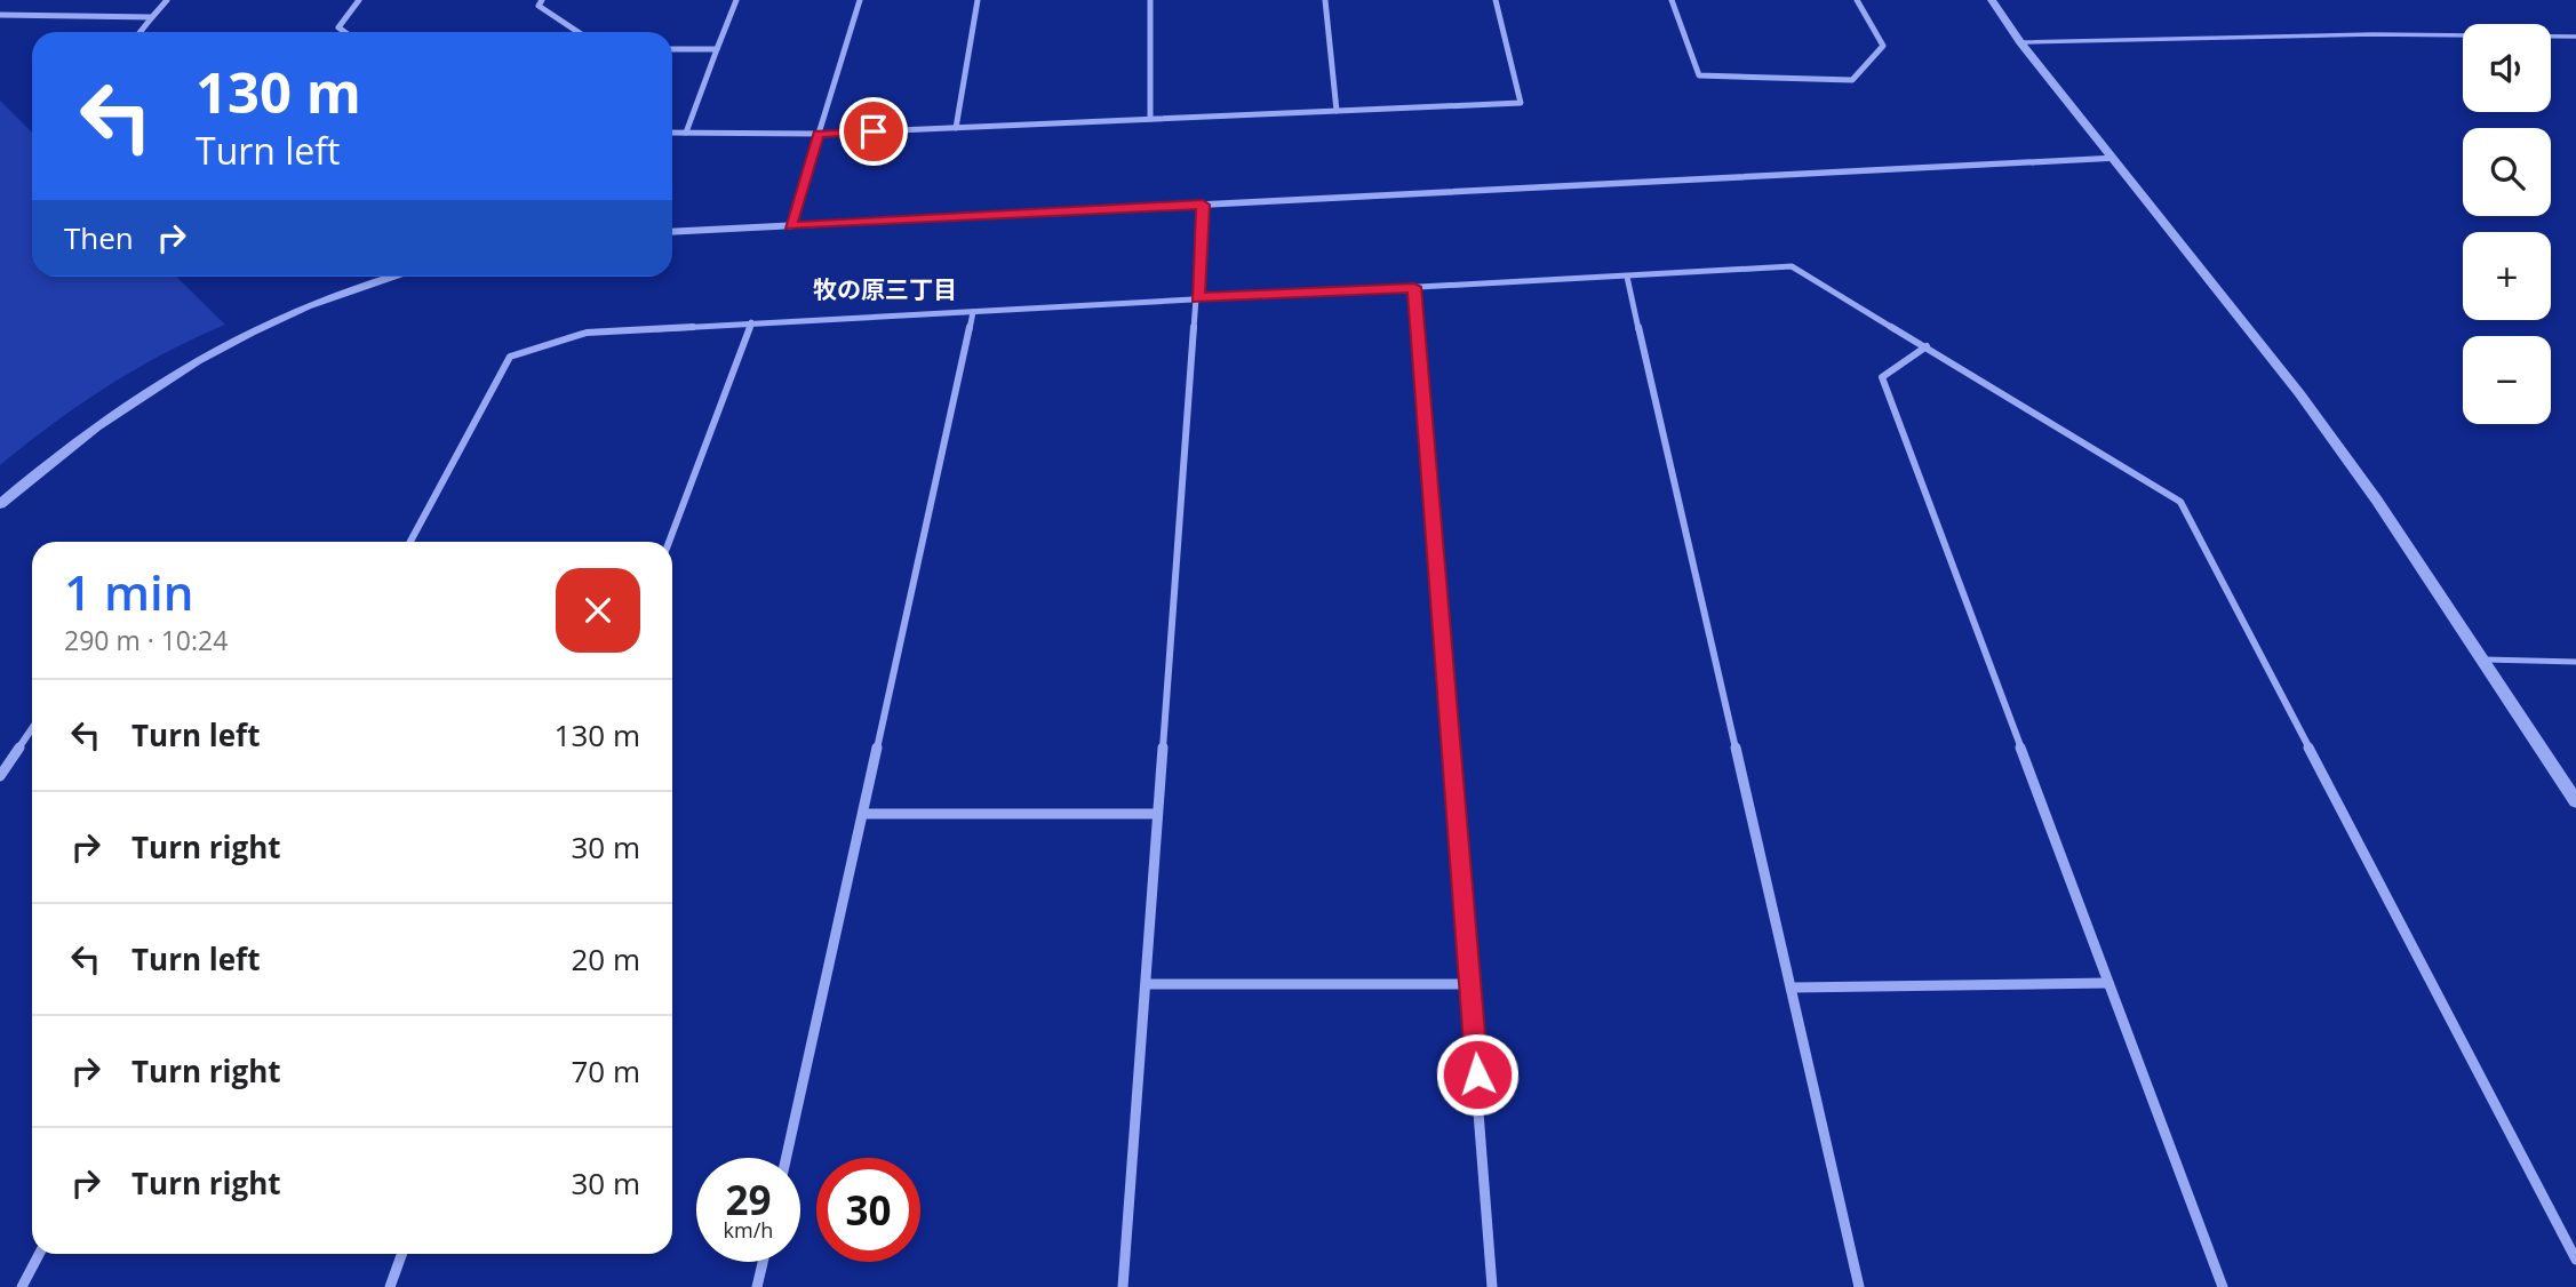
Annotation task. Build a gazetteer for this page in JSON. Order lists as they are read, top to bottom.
{
  "districts": ["牧の原三丁目"],
  "page": {
    "map_buttons": ["+", "−"],
    "turn": ["130 m", "Turn left"],
    "then": "Then",
    "heading": ["1 min", "290 m · 10:24"],
    "list": [
      {
        "name": "Turn left",
        "value": "130 m"
      },
      {
        "name": "Turn right",
        "value": "30 m"
      },
      {
        "name": "Turn left",
        "value": "20 m"
      },
      {
        "name": "Turn right",
        "value": "70 m"
      },
      {
        "name": "Turn right",
        "value": "30 m"
      }
    ],
    "speed": "29 km/h",
    "limit": "30"
  }
}
